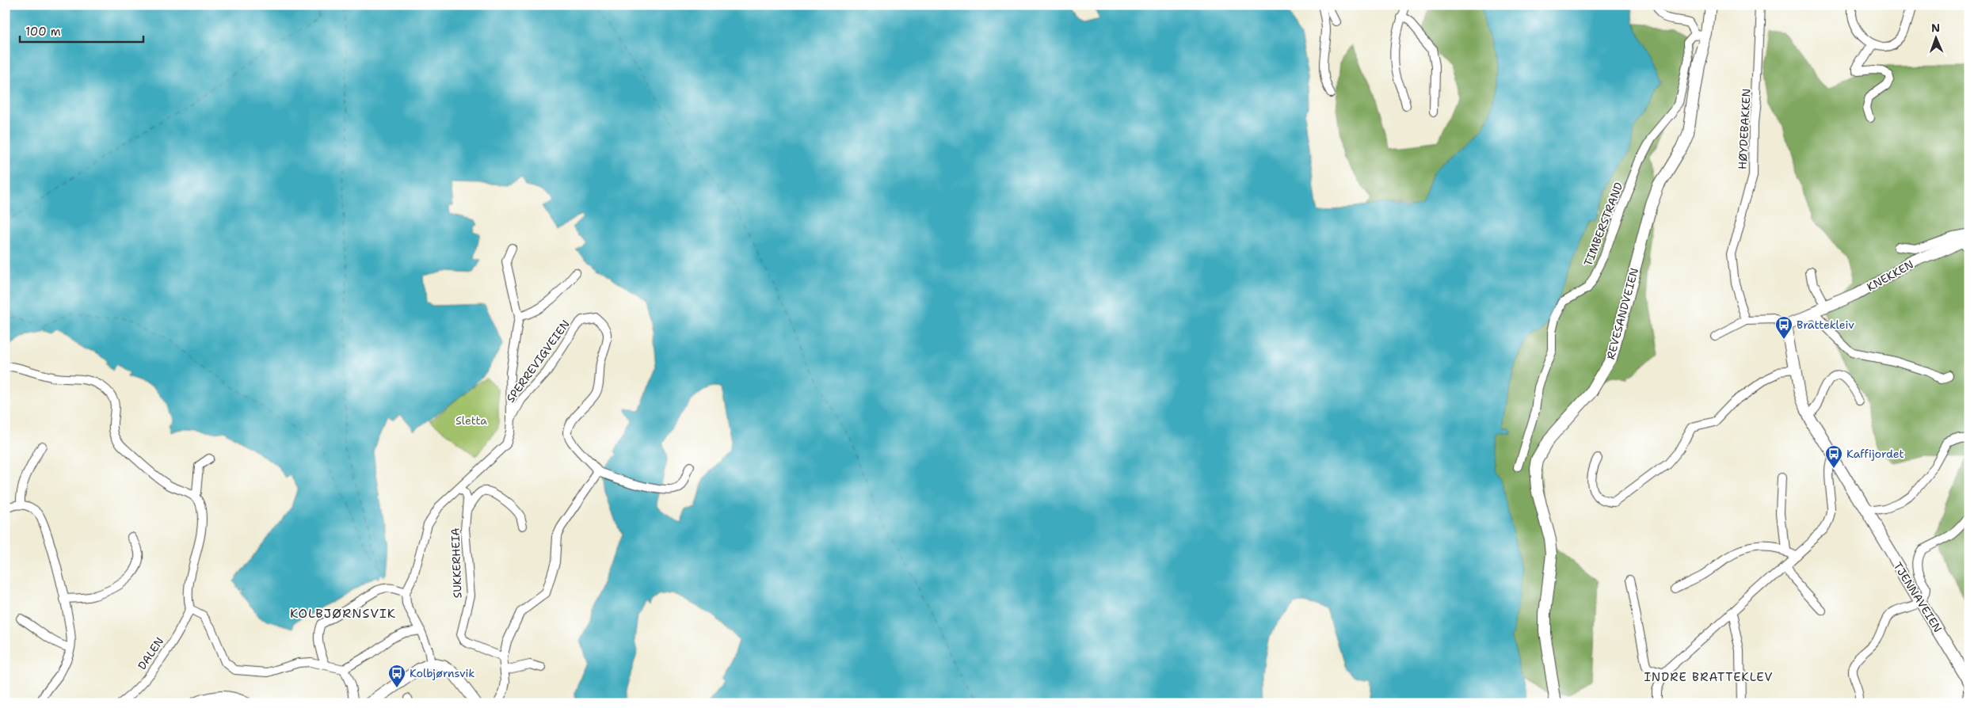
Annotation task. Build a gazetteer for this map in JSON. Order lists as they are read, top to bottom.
{
  "streets": {
    "main road": ["KNEKKEN", "REVESANDVEIEN", "TJENNAVEIEN"],
    "street": [
      "HØYDEBAKKEN",
      "TIMBERSTRAND",
      "SPERREVIGVEIEN",
      "SUKKERHEIA",
      "DALEN"
    ]
  },
  "crossings": [
    ["TIMBERSTRAND", "REVESANDVEIEN"],
    ["KNEKKEN", "TJENNAVEIEN"],
    ["SPERREVIGVEIEN", "SUKKERHEIA"]
  ],
  "districts": ["KOLBJØRNSVIK", "INDRE BRATTEKLEV"],
  "parks": ["Sletta"],
  "places": {
    "bus stop": ["Brattekleiv", "Kaffijordet", "Kolbjørnsvik"]
  },
  "scale_bar": "100 m",
  "north": "top"
}
